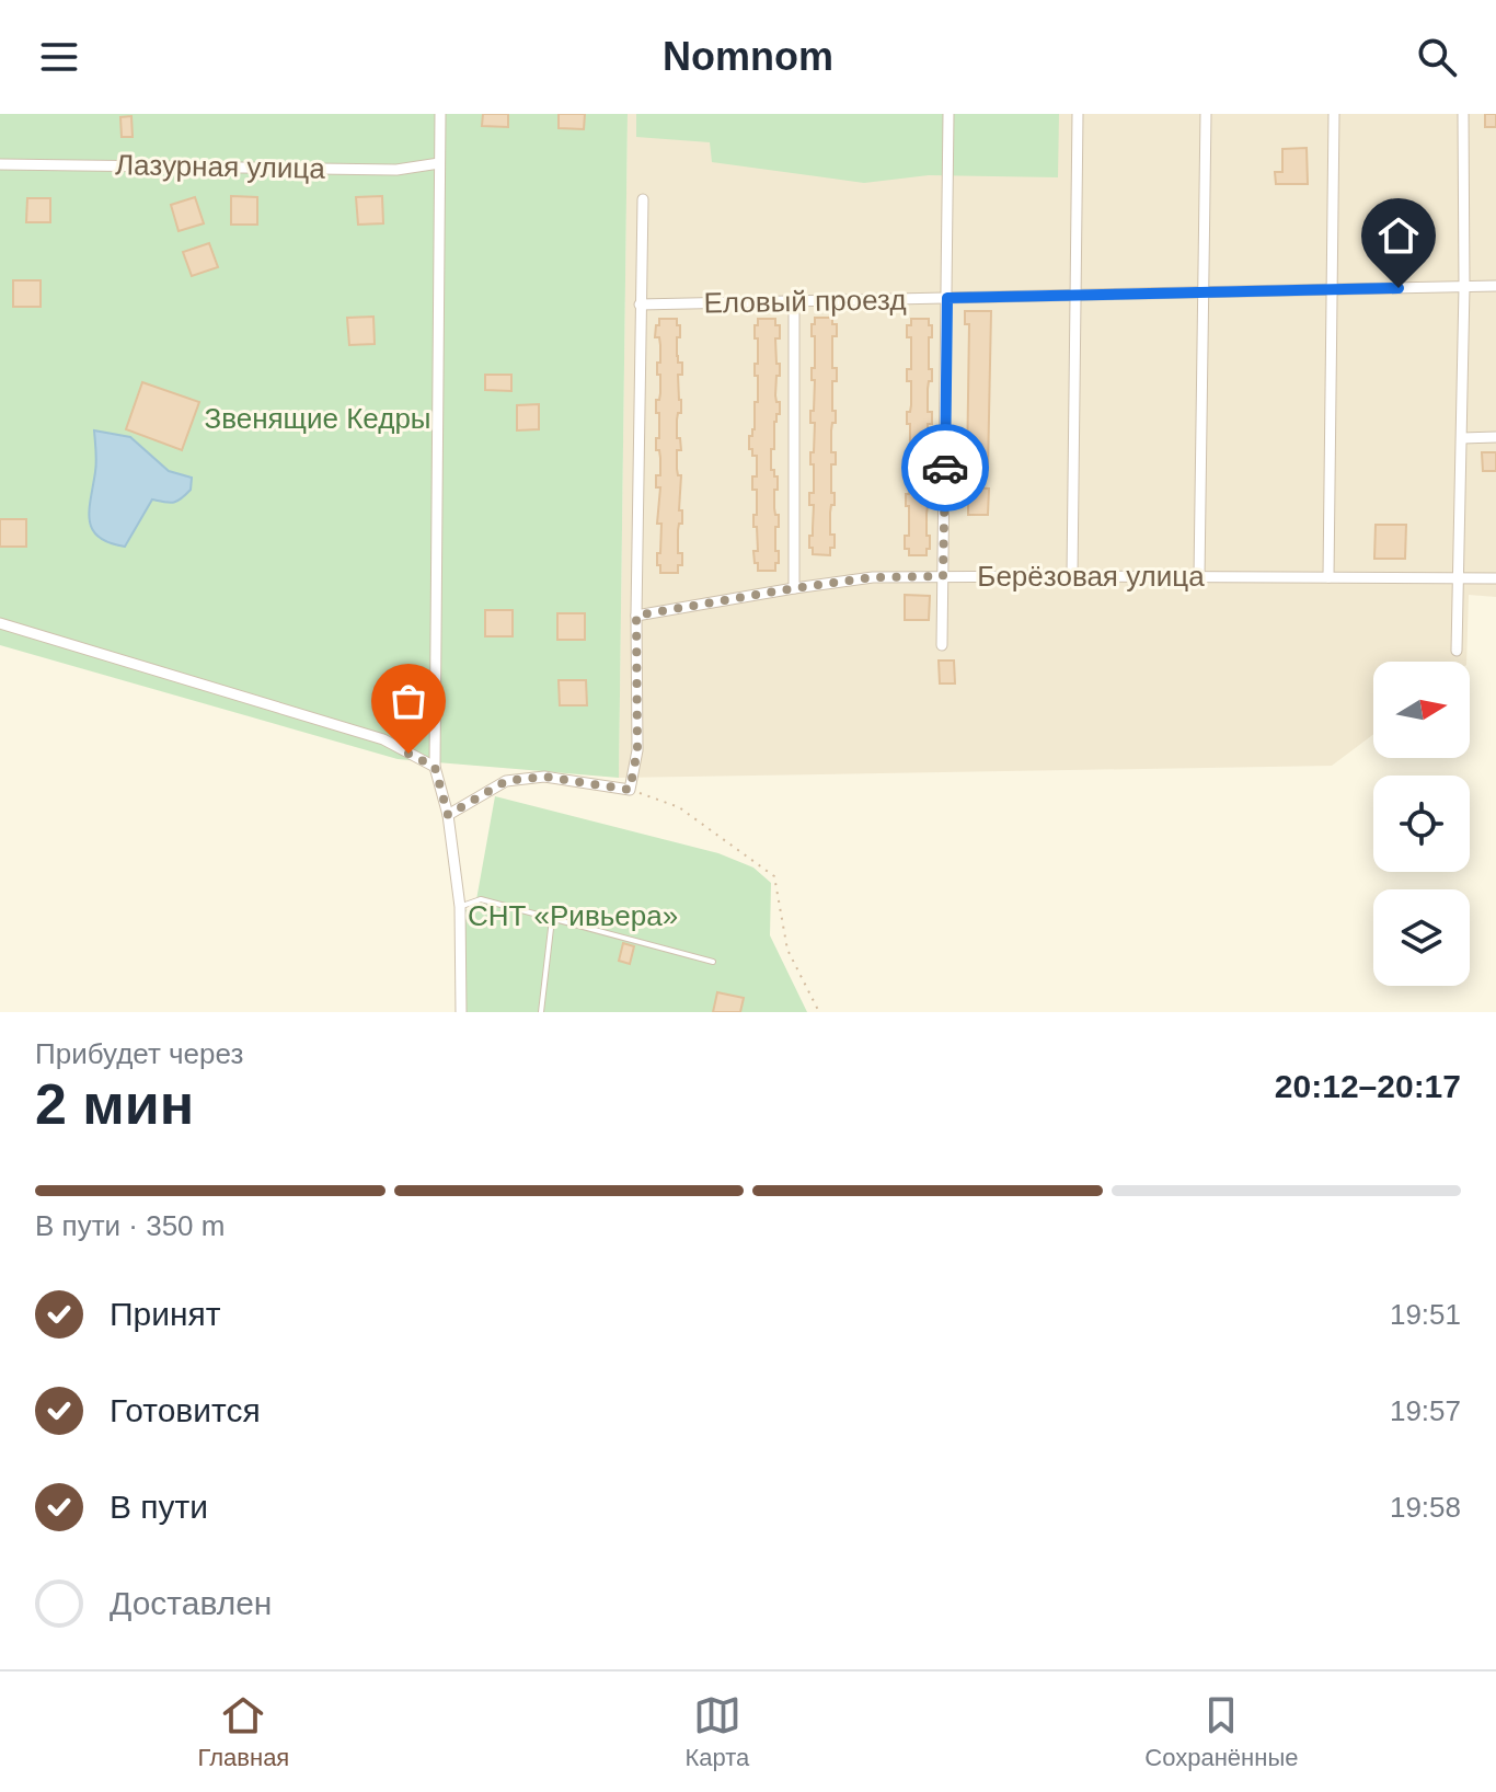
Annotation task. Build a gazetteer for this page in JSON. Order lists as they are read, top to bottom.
{
  "streets": {
    "street": ["Лазурная улица", "Еловый проезд", "Берёзовая улица"]
  },
  "parks": ["Звенящие Кедры", "СНТ «Ривьера»"],
  "north": "right",
  "page": {
    "header": "Nomnom",
    "heading": ["2 мин", "Прибудет через", "20:12–20:17"],
    "bar": "В пути · 350 m",
    "list": [
      ["Принят", "19:51"],
      ["Готовится", "19:57"],
      ["В пути", "19:58"],
      "Доставлен"
    ],
    "tabs": ["Главная", "Карта", "Сохранённые"]
  }
}
